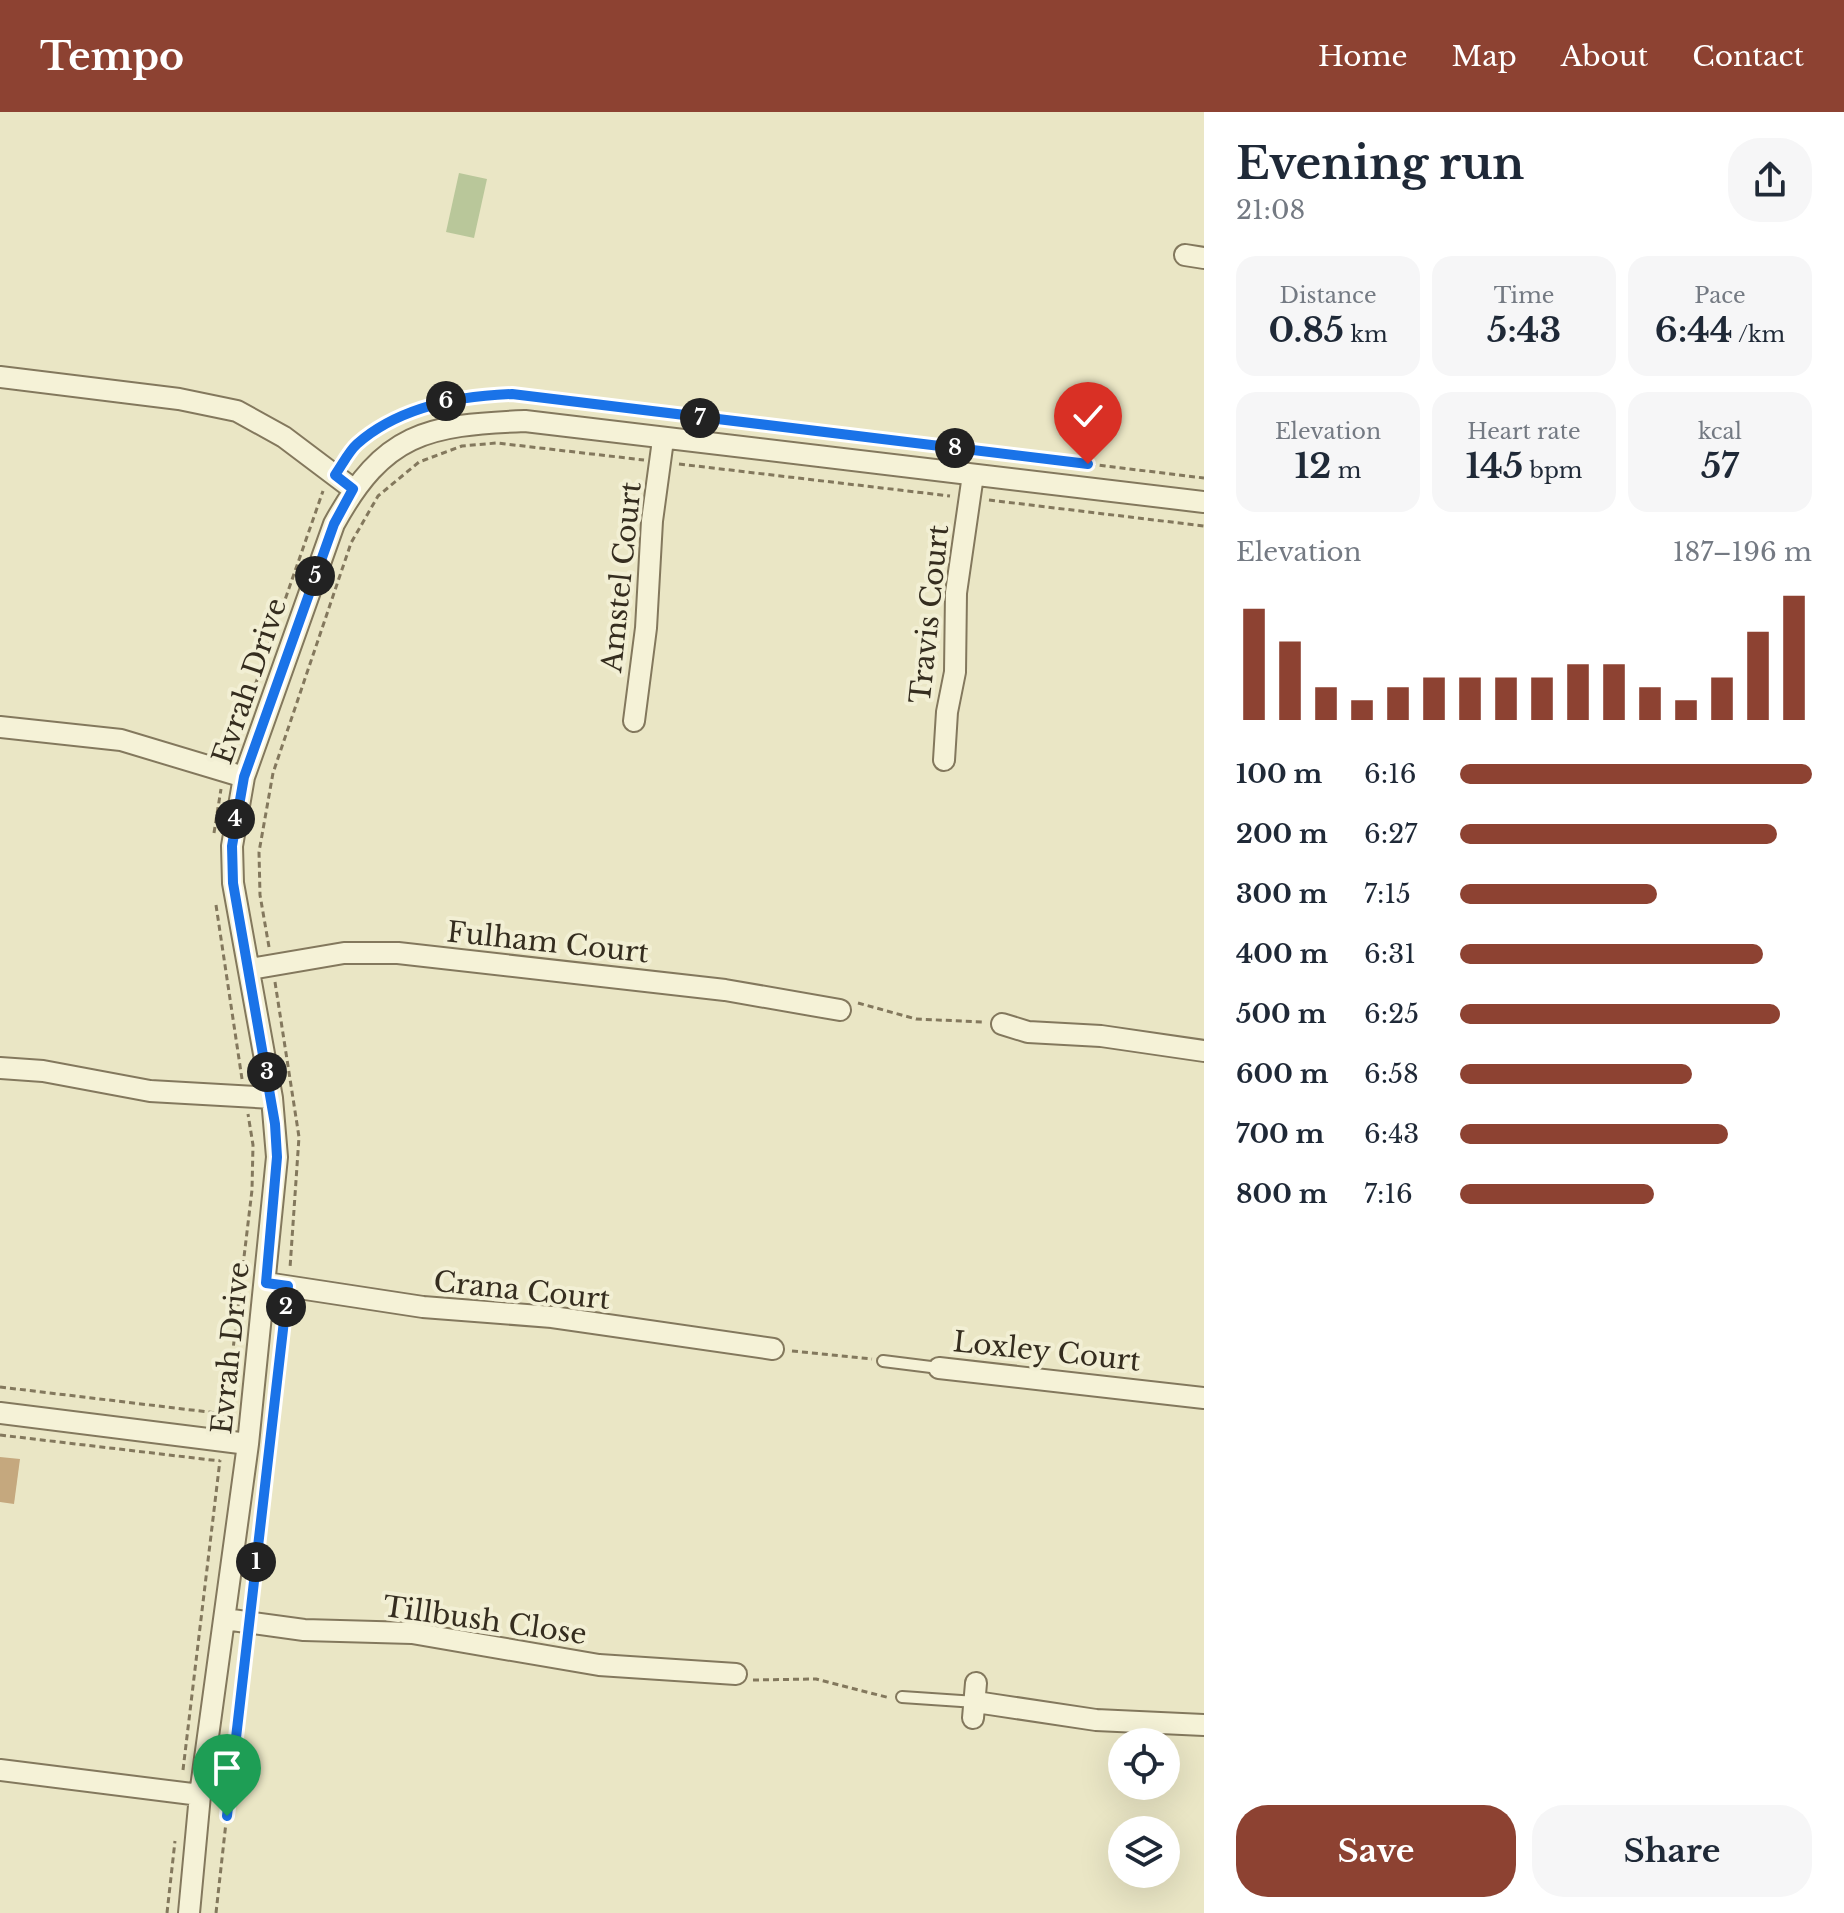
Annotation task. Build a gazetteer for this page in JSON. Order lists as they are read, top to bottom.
{
  "streets": {
    "street": [
      "Amstel Court",
      "Travis Court",
      "Evrah Drive",
      "Fulham Court",
      "Crana Court",
      "Loxley Court",
      "Tillbush Close"
    ]
  },
  "crossings": [
    ["Amstel Court", "Evrah Drive"],
    ["Travis Court", "Evrah Drive"],
    ["Evrah Drive", "Fulham Court"],
    ["Evrah Drive", "Crana Court"],
    ["Evrah Drive", "Tillbush Close"]
  ],
  "page": {
    "header": "Tempo",
    "nav": [
      "Home",
      "Map",
      "About",
      "Contact"
    ],
    "heading": ["Evening run", "21:08"],
    "stats": [
      ["Distance", "0.85 km"],
      ["Time", "5:43"],
      ["Pace", "6:44 /km"],
      ["Elevation", "12 m"],
      ["Heart rate", "145 bpm"],
      ["kcal", "57"]
    ],
    "pins": [
      "6",
      "7",
      "8",
      "5",
      "4",
      "3",
      "2",
      "1"
    ],
    "chart": ["Elevation", "187–196 m"],
    "list": [
      {
        "name": "100 m",
        "note": "6:16"
      },
      {
        "name": "200 m",
        "note": "6:27"
      },
      {
        "name": "300 m",
        "note": "7:15"
      },
      {
        "name": "400 m",
        "note": "6:31"
      },
      {
        "name": "500 m",
        "note": "6:25"
      },
      {
        "name": "600 m",
        "note": "6:58"
      },
      {
        "name": "700 m",
        "note": "6:43"
      },
      {
        "name": "800 m",
        "note": "7:16"
      }
    ],
    "buttons": ["Save", "Share"]
  }
}
